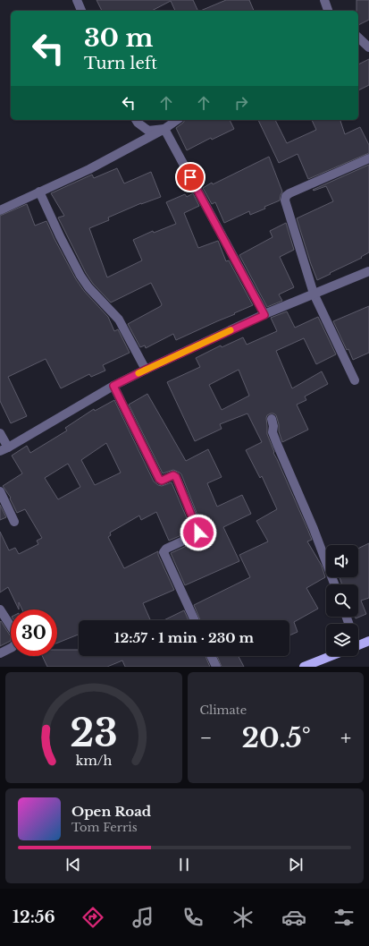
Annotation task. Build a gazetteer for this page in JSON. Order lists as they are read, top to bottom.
{
  "page": {
    "turn": ["30 m", "Turn left"],
    "limit": "30",
    "trip": "12:57 · 1 min · 230 m",
    "tile": "Climate",
    "heat": ["−", "20.5°", "+"],
    "song": ["Open Road", "Tom Ferris"],
    "tabs": "12:56",
    "gauge": ["23", "km/h"]
  }
}
